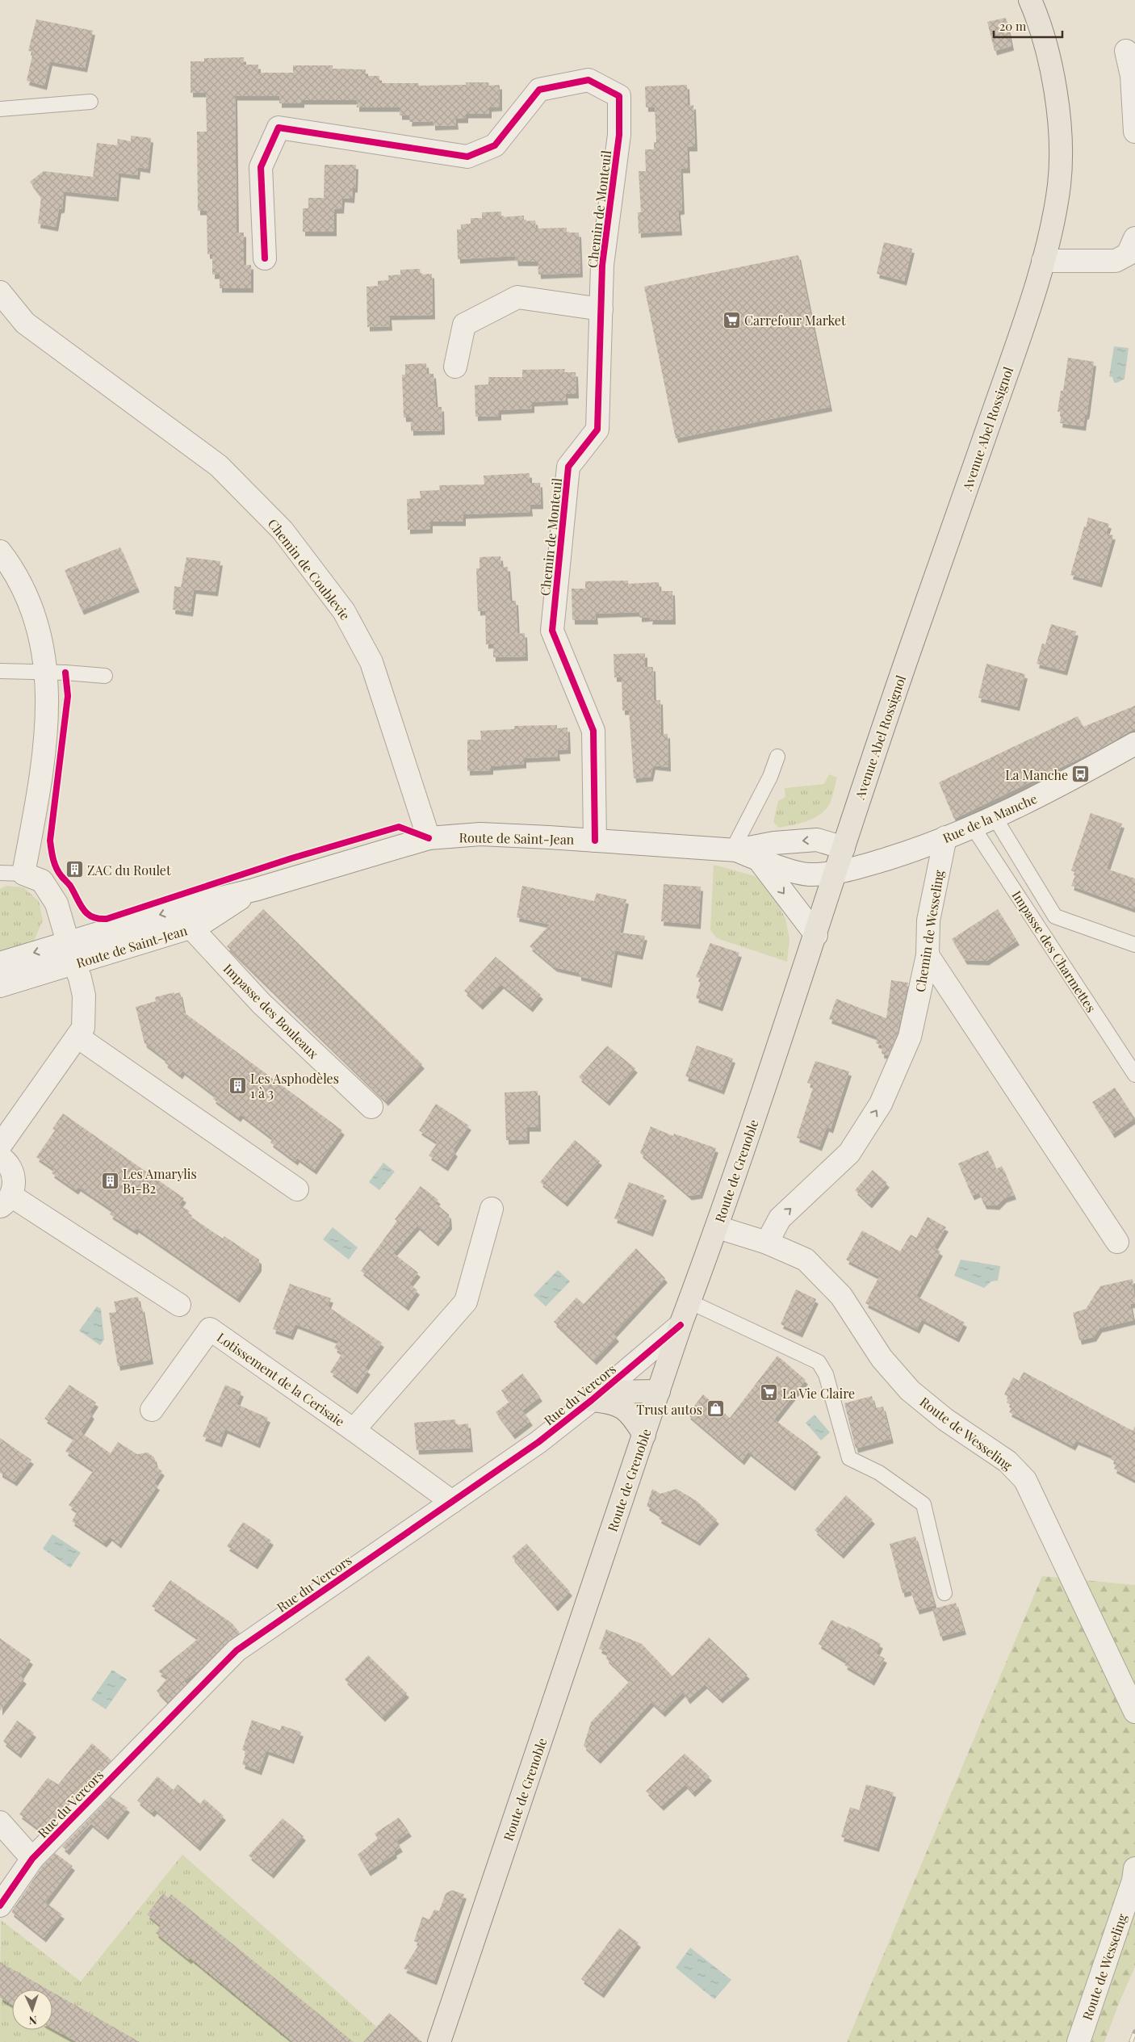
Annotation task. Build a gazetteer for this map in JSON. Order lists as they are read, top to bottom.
{
  "streets": {
    "main road": ["Avenue Abel Rossignol", "Route de Grenoble"],
    "street": [
      "Chemin de Monteuil",
      "Chemin de Coublevie",
      "Rue de la Manche",
      "Route de Saint-Jean",
      "Chemin de Wesseling",
      "Impasse des Bouleaux",
      "Lotissement de la Cerisaie",
      "Rue du Vercors",
      "Route de Wesseling"
    ],
    "lane": ["Impasse des Charmettes"]
  },
  "crossings": [
    ["Chemin de Monteuil", "Route de Saint-Jean"],
    ["Avenue Abel Rossignol", "Rue de la Manche"],
    ["Avenue Abel Rossignol", "Route de Saint-Jean"],
    ["Avenue Abel Rossignol", "Route de Grenoble"],
    ["Chemin de Coublevie", "Route de Saint-Jean"],
    ["Rue de la Manche", "Route de Saint-Jean"],
    ["Rue de la Manche", "Chemin de Wesseling"],
    ["Rue de la Manche", "Impasse des Charmettes"],
    ["Rue de la Manche", "Route de Grenoble"],
    ["Route de Saint-Jean", "Impasse des Bouleaux"],
    ["Route de Saint-Jean", "Route de Grenoble"],
    ["Chemin de Wesseling", "Route de Wesseling"],
    ["Route de Grenoble", "Rue du Vercors"],
    ["Route de Grenoble", "Route de Wesseling"],
    ["Lotissement de la Cerisaie", "Rue du Vercors"]
  ],
  "one_way": ["Chemin de Wesseling"],
  "places": {
    "supermarket": ["Carrefour Market", "La Vie Claire"],
    "bus stop": ["La Manche"],
    "building": ["ZAC du Roulet", "Les Asphodèles 1 à 3", "Les Amarylis B1-B2"],
    "shop": ["Trust autos"]
  },
  "scale_bar": "20 m",
  "north": "bottom"
}
